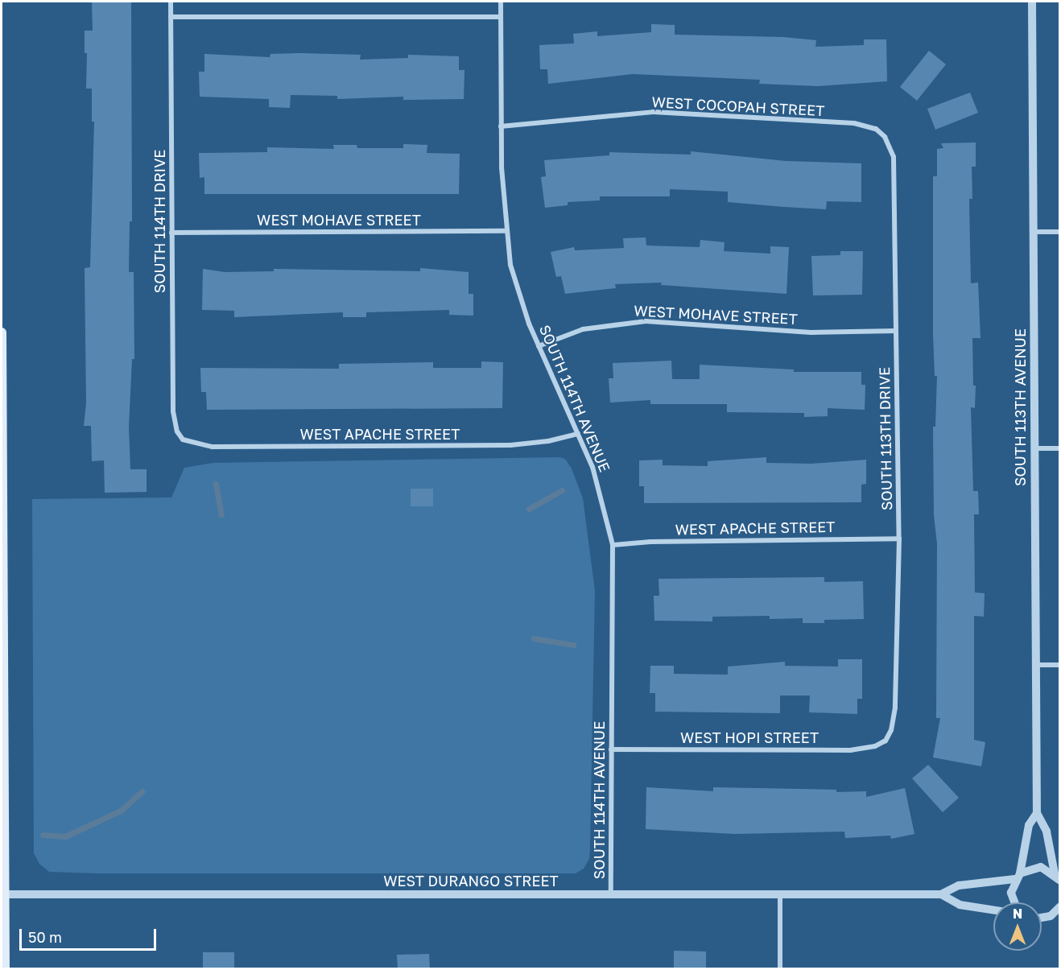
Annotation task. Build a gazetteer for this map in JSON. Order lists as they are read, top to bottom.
{
  "streets": {
    "street": [
      "WEST COCOPAH STREET",
      "WEST MOHAVE STREET",
      "SOUTH 114TH DRIVE",
      "SOUTH 114TH AVENUE",
      "SOUTH 113TH AVENUE",
      "WEST APACHE STREET",
      "SOUTH 113TH DRIVE",
      "WEST HOPI STREET",
      "WEST DURANGO STREET"
    ]
  },
  "crossings": [
    ["WEST COCOPAH STREET", "SOUTH 114TH AVENUE"],
    ["WEST COCOPAH STREET", "SOUTH 113TH DRIVE"],
    ["WEST MOHAVE STREET", "SOUTH 114TH DRIVE"],
    ["WEST MOHAVE STREET", "SOUTH 114TH AVENUE"],
    ["WEST MOHAVE STREET", "SOUTH 113TH DRIVE"],
    ["SOUTH 114TH DRIVE", "WEST APACHE STREET"],
    ["SOUTH 114TH AVENUE", "WEST APACHE STREET"],
    ["SOUTH 114TH AVENUE", "WEST HOPI STREET"],
    ["SOUTH 114TH AVENUE", "WEST DURANGO STREET"],
    ["WEST APACHE STREET", "SOUTH 113TH DRIVE"],
    ["SOUTH 113TH DRIVE", "WEST HOPI STREET"]
  ],
  "scale_bar": "50 m",
  "north": "top"
}
